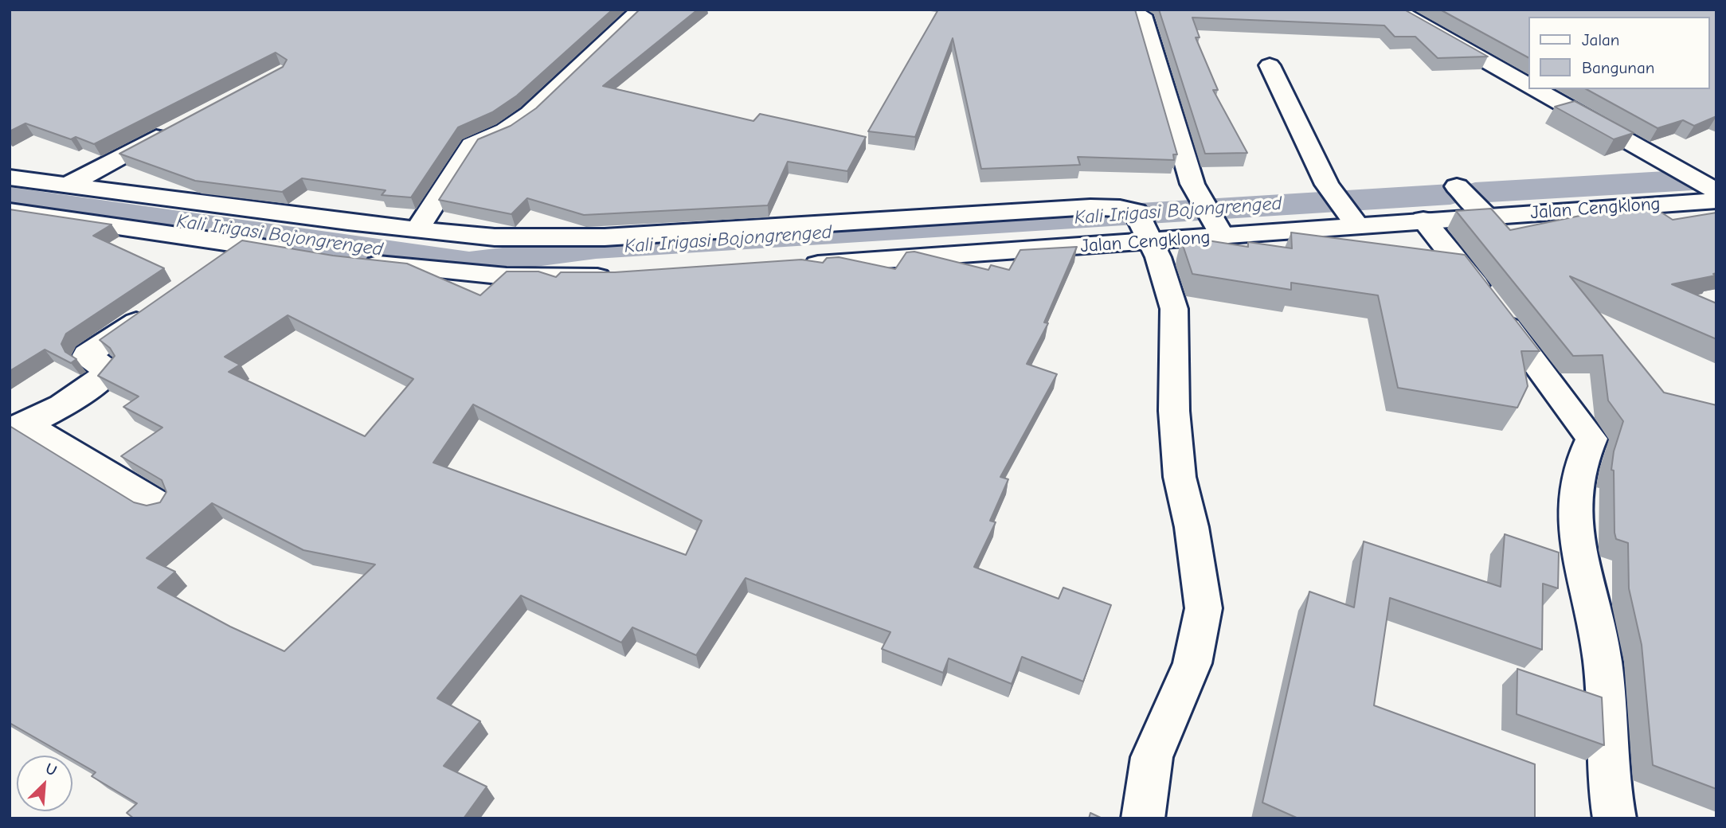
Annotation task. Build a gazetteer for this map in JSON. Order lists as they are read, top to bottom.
{
  "streets": {
    "street": ["Jalan Cengklong"]
  },
  "water": ["Kali Irigasi Bojongrenged"],
  "legend": ["Jalan", "Bangunan"],
  "north": "top right"
}
